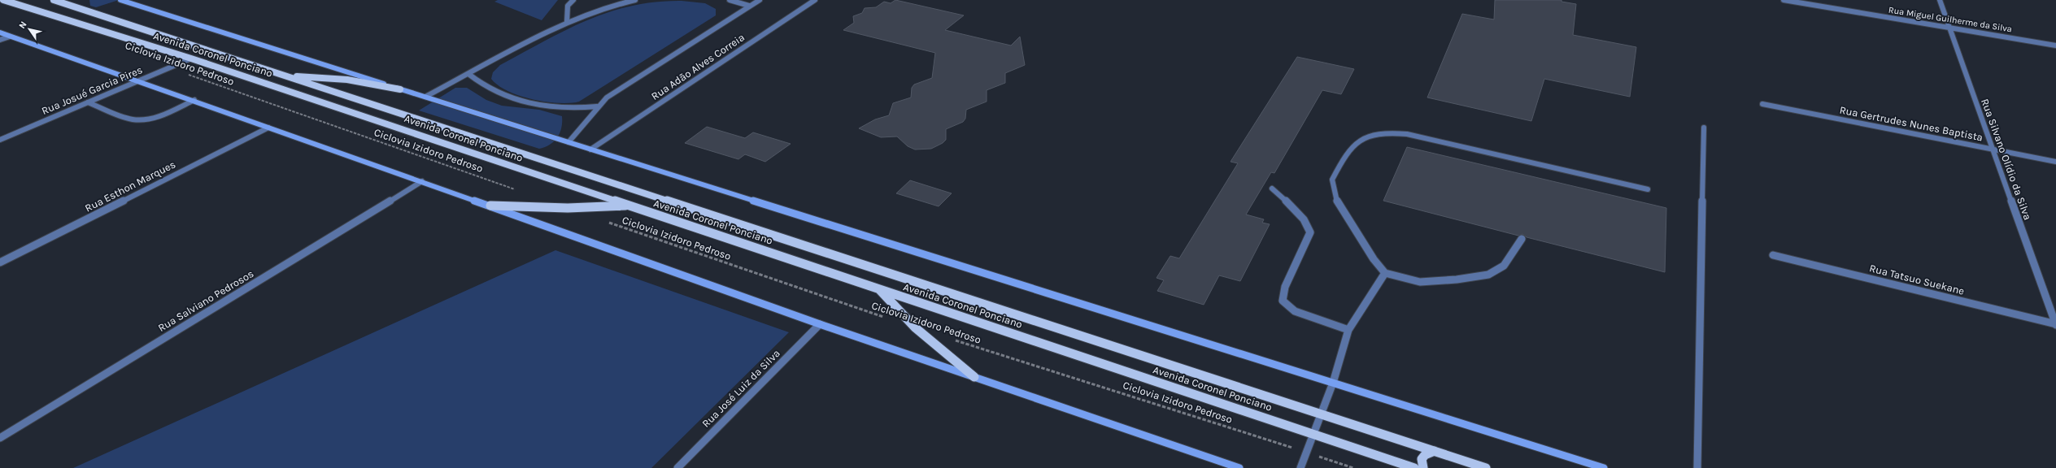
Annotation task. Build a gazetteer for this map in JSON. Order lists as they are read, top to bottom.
{
  "streets": {
    "main road": ["Avenida Coronel Ponciano"],
    "street": [
      "Rua Miguel Guilherme da Silva",
      "Rua Adão Alves Correia",
      "Rua Josué Garcia Pires",
      "Rua Gertrudes Nunes Baptista",
      "Rua Silvano Olídio da Silva",
      "Rua Esthon Marques",
      "Rua Tatsuo Suekane",
      "Rua Salviano Pedrosos",
      "Rua José Luiz da Silva"
    ],
    "path": ["Ciclovia Izidoro Pedroso"]
  },
  "crossings": [
    ["Rua Miguel Guilherme da Silva", "Rua Silvano Olídio da Silva"],
    ["Avenida Coronel Ponciano", "Rua Josué Garcia Pires"],
    ["Ciclovia Izidoro Pedroso", "Rua Josué Garcia Pires"],
    ["Rua Gertrudes Nunes Baptista", "Rua Silvano Olídio da Silva"],
    ["Rua Silvano Olídio da Silva", "Rua Tatsuo Suekane"]
  ],
  "north": "top left"
}
